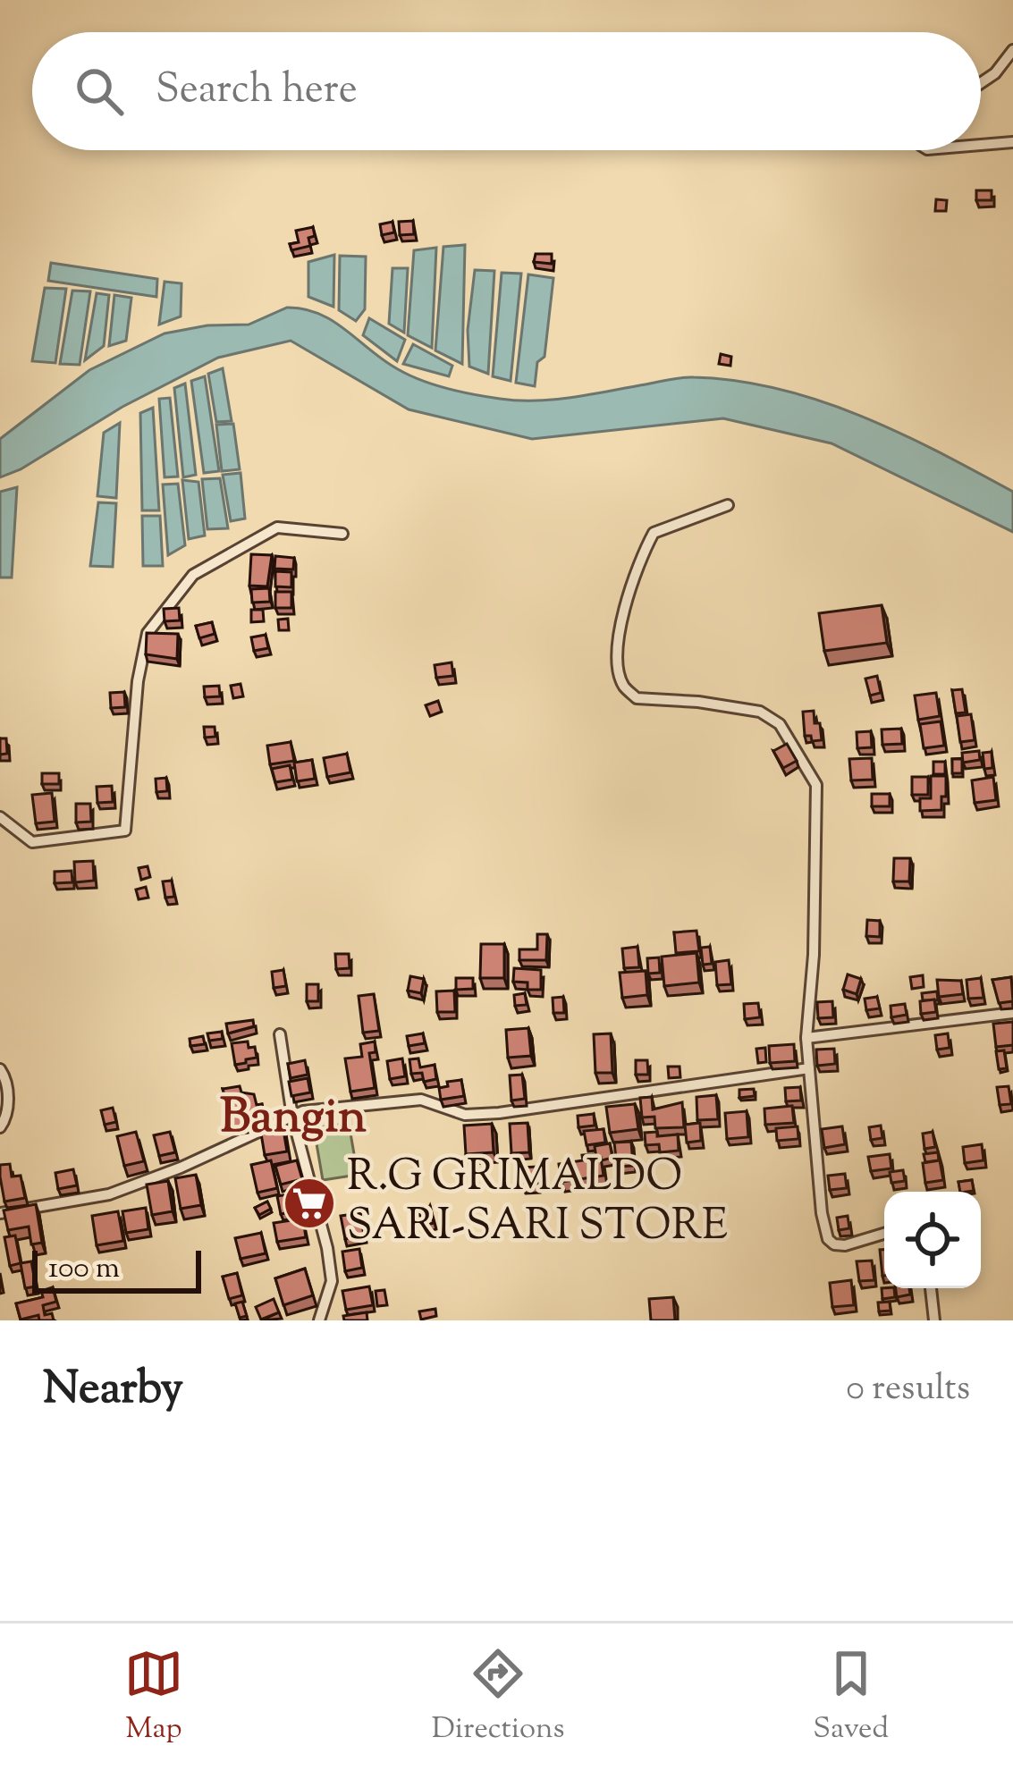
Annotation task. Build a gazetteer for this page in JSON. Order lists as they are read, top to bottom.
{
  "districts": ["Bangin"],
  "places": {
    "supermarket": ["R.G GRIMALDO SARI-SARI STORE"]
  },
  "scale_bar": "100 m",
  "page": {
    "search": "Search here",
    "scale": "100 m",
    "heading": ["Nearby", "0 results"],
    "nav": ["Map", "Directions", "Saved"]
  }
}
